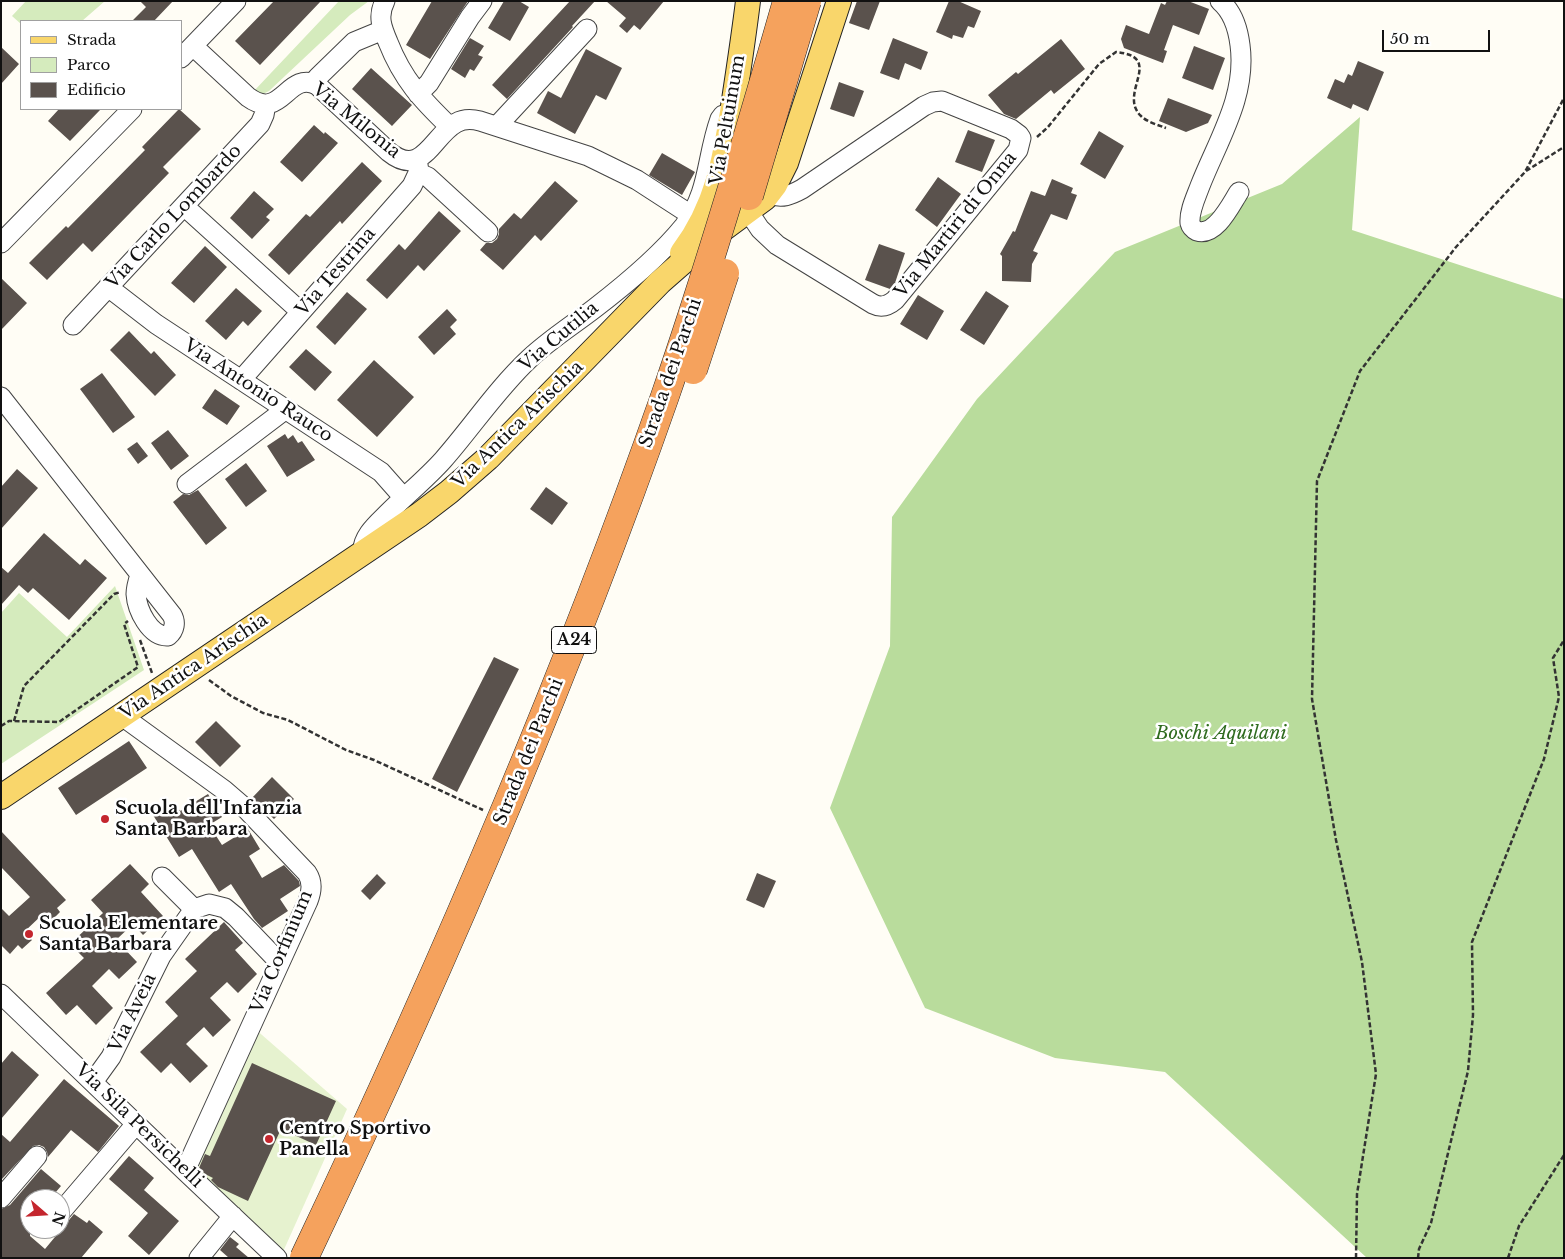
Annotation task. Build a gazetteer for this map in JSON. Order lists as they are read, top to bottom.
{
  "streets": {
    "highway": ["Strada dei Parchi", "A24"],
    "main road": ["Via Peltuinum", "Via Antica Arischia"],
    "street": [
      "Via Milonia",
      "Via Carlo Lombardo",
      "Via Martiri di Onna",
      "Via Testrina",
      "Via Cutilia",
      "Via Antonio Rauco",
      "Via Corfinium",
      "Via Aveia",
      "Via Sila Persichelli"
    ]
  },
  "crossings": [
    ["Via Peltuinum", "Via Martiri di Onna"],
    ["Via Peltuinum", "Via Cutilia"],
    ["Via Peltuinum", "Via Antica Arischia"],
    ["Via Milonia", "Via Carlo Lombardo"],
    ["Via Milonia", "Via Testrina"],
    ["Via Carlo Lombardo", "Via Antonio Rauco"],
    ["Via Martiri di Onna", "Via Antica Arischia"],
    ["Via Testrina", "Via Antonio Rauco"],
    ["Via Cutilia", "Via Antonio Rauco"],
    ["Via Cutilia", "Via Antica Arischia"],
    ["Via Antica Arischia", "Via Corfinium"],
    ["Via Corfinium", "Via Sila Persichelli"],
    ["Via Aveia", "Via Sila Persichelli"]
  ],
  "parks": ["Boschi Aquilani"],
  "places": ["Scuola dell'Infanzia Santa Barbara", "Scuola Elementare Santa Barbara", "Centro Sportivo Panella"],
  "legend": ["Strada", "Parco", "Edificio"],
  "scale_bar": "50 m",
  "north": "right"
}
